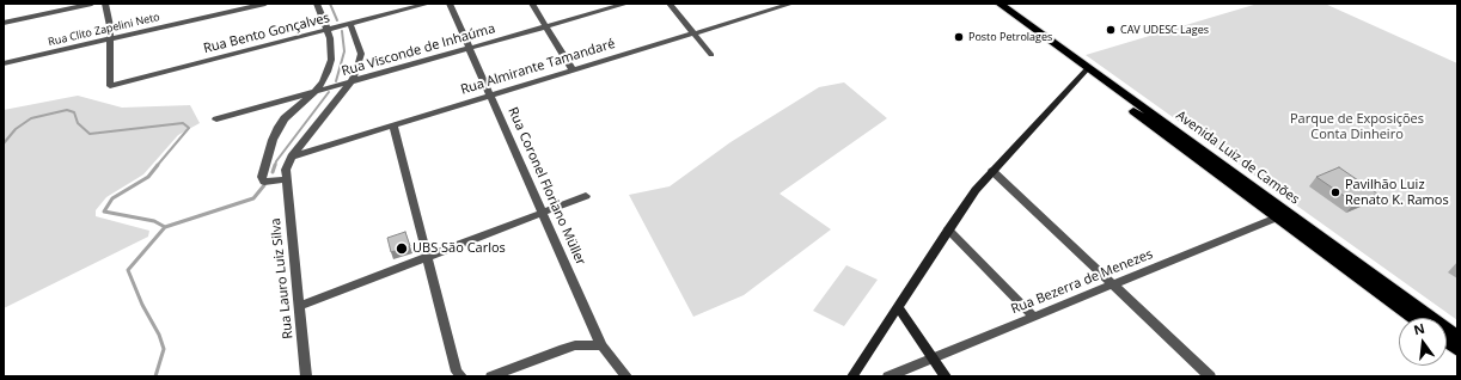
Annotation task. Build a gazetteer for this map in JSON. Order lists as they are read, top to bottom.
{
  "streets": {
    "main road": ["Avenida Luiz de Camões"],
    "street": [
      "Rua Clito Zapelini Neto",
      "Rua Bento Gonçalves",
      "Rua Visconde de Inhaúma",
      "Rua Almirante Tamandaré",
      "Rua Coronel Floriano Müller",
      "Rua Lauro Luiz Silva",
      "Rua Bezerra de Menezes"
    ]
  },
  "crossings": [
    ["Rua Clito Zapelini Neto", "Rua Bento Gonçalves"],
    ["Rua Visconde de Inhaúma", "Rua Coronel Floriano Müller"],
    ["Rua Almirante Tamandaré", "Rua Coronel Floriano Müller"],
    ["Rua Almirante Tamandaré", "Rua Lauro Luiz Silva"],
    ["Avenida Luiz de Camões", "Rua Bezerra de Menezes"]
  ],
  "parks": ["Parque de Exposições Conta Dinheiro"],
  "places": [
    "CAV UDESC Lages",
    "Posto Petrolages",
    "Pavilhão Luiz Renato K. Ramos",
    "UBS São Carlos"
  ],
  "north": "top"
}
